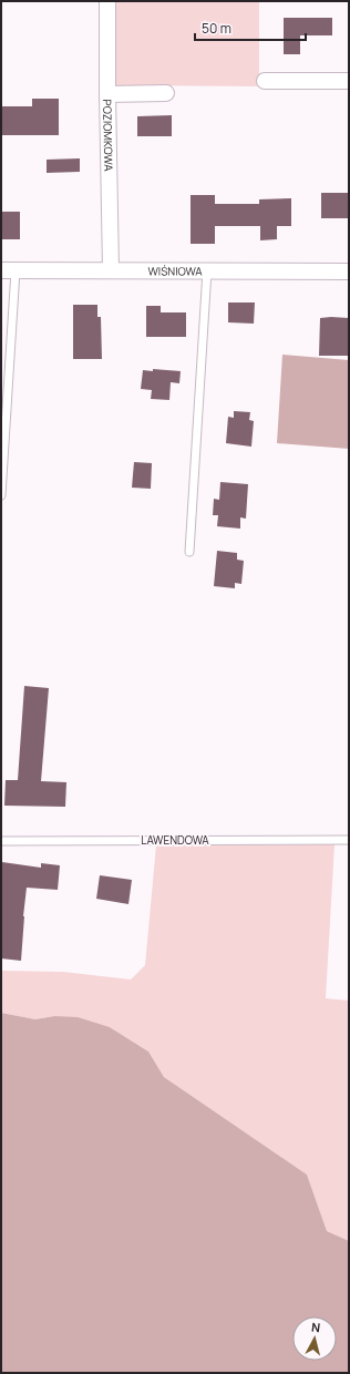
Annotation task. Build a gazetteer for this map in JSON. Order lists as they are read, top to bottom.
{
  "streets": {
    "street": ["POZIOMKOWA", "WIŚNIOWA"],
    "lane": ["LAWENDOWA"]
  },
  "crossings": [
    ["POZIOMKOWA", "WIŚNIOWA"]
  ],
  "scale_bar": "50 m",
  "north": "top"
}
